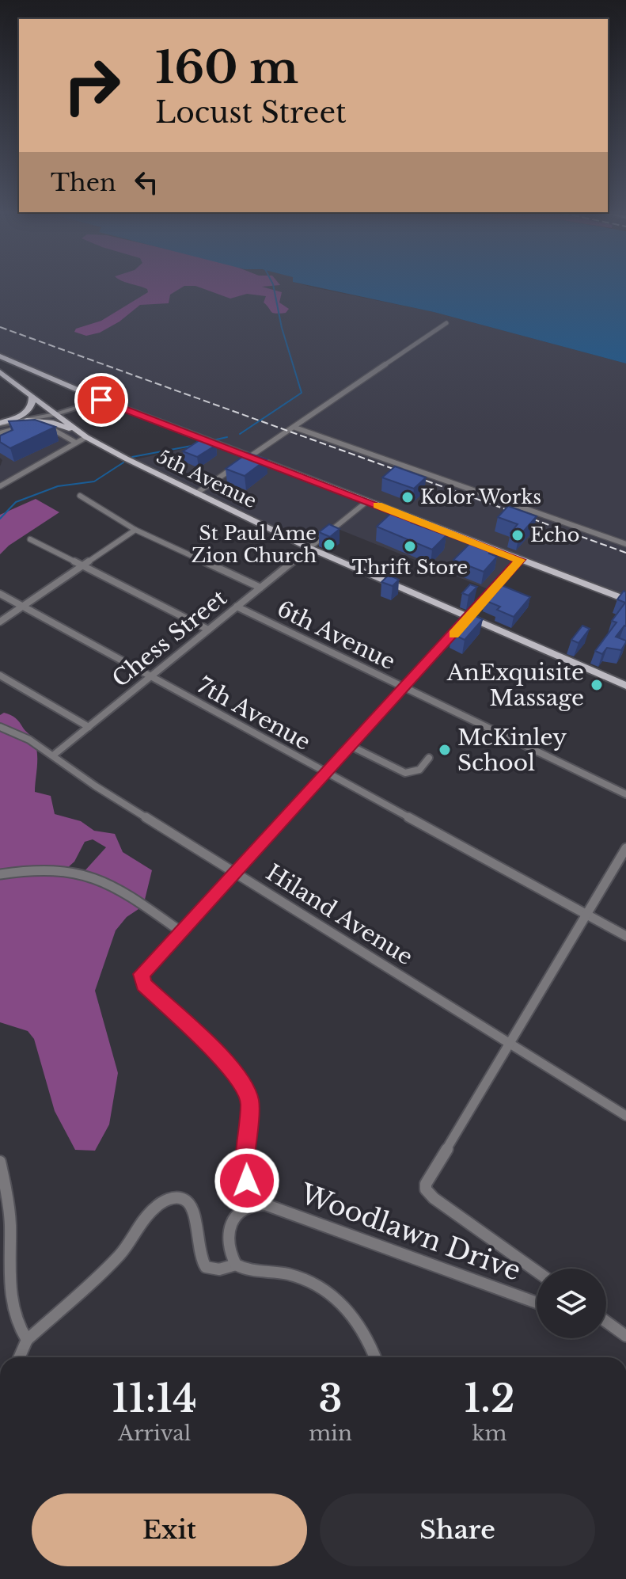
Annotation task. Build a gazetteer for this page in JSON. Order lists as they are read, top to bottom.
{
  "streets": {
    "main road": ["5th Avenue"],
    "street": [
      "6th Avenue",
      "Chess Street",
      "7th Avenue",
      "Hiland Avenue",
      "Woodlawn Drive"
    ]
  },
  "crossings": [
    ["5th Avenue", "Chess Street"],
    ["6th Avenue", "Chess Street"],
    ["Chess Street", "7th Avenue"],
    ["Chess Street", "Hiland Avenue"]
  ],
  "places": [
    "Kolor Works",
    "Echo",
    "St Paul Ame Zion Church",
    "Thrift Store",
    "AnExquisite Massage",
    "McKinley School"
  ],
  "page": {
    "turn": ["160 m", "Locust Street"],
    "then": "Then",
    "eta": [
      "11:14",
      "Arrival",
      "3",
      "min",
      "1.2",
      "km"
    ],
    "buttons": ["Exit", "Share"]
  }
}
